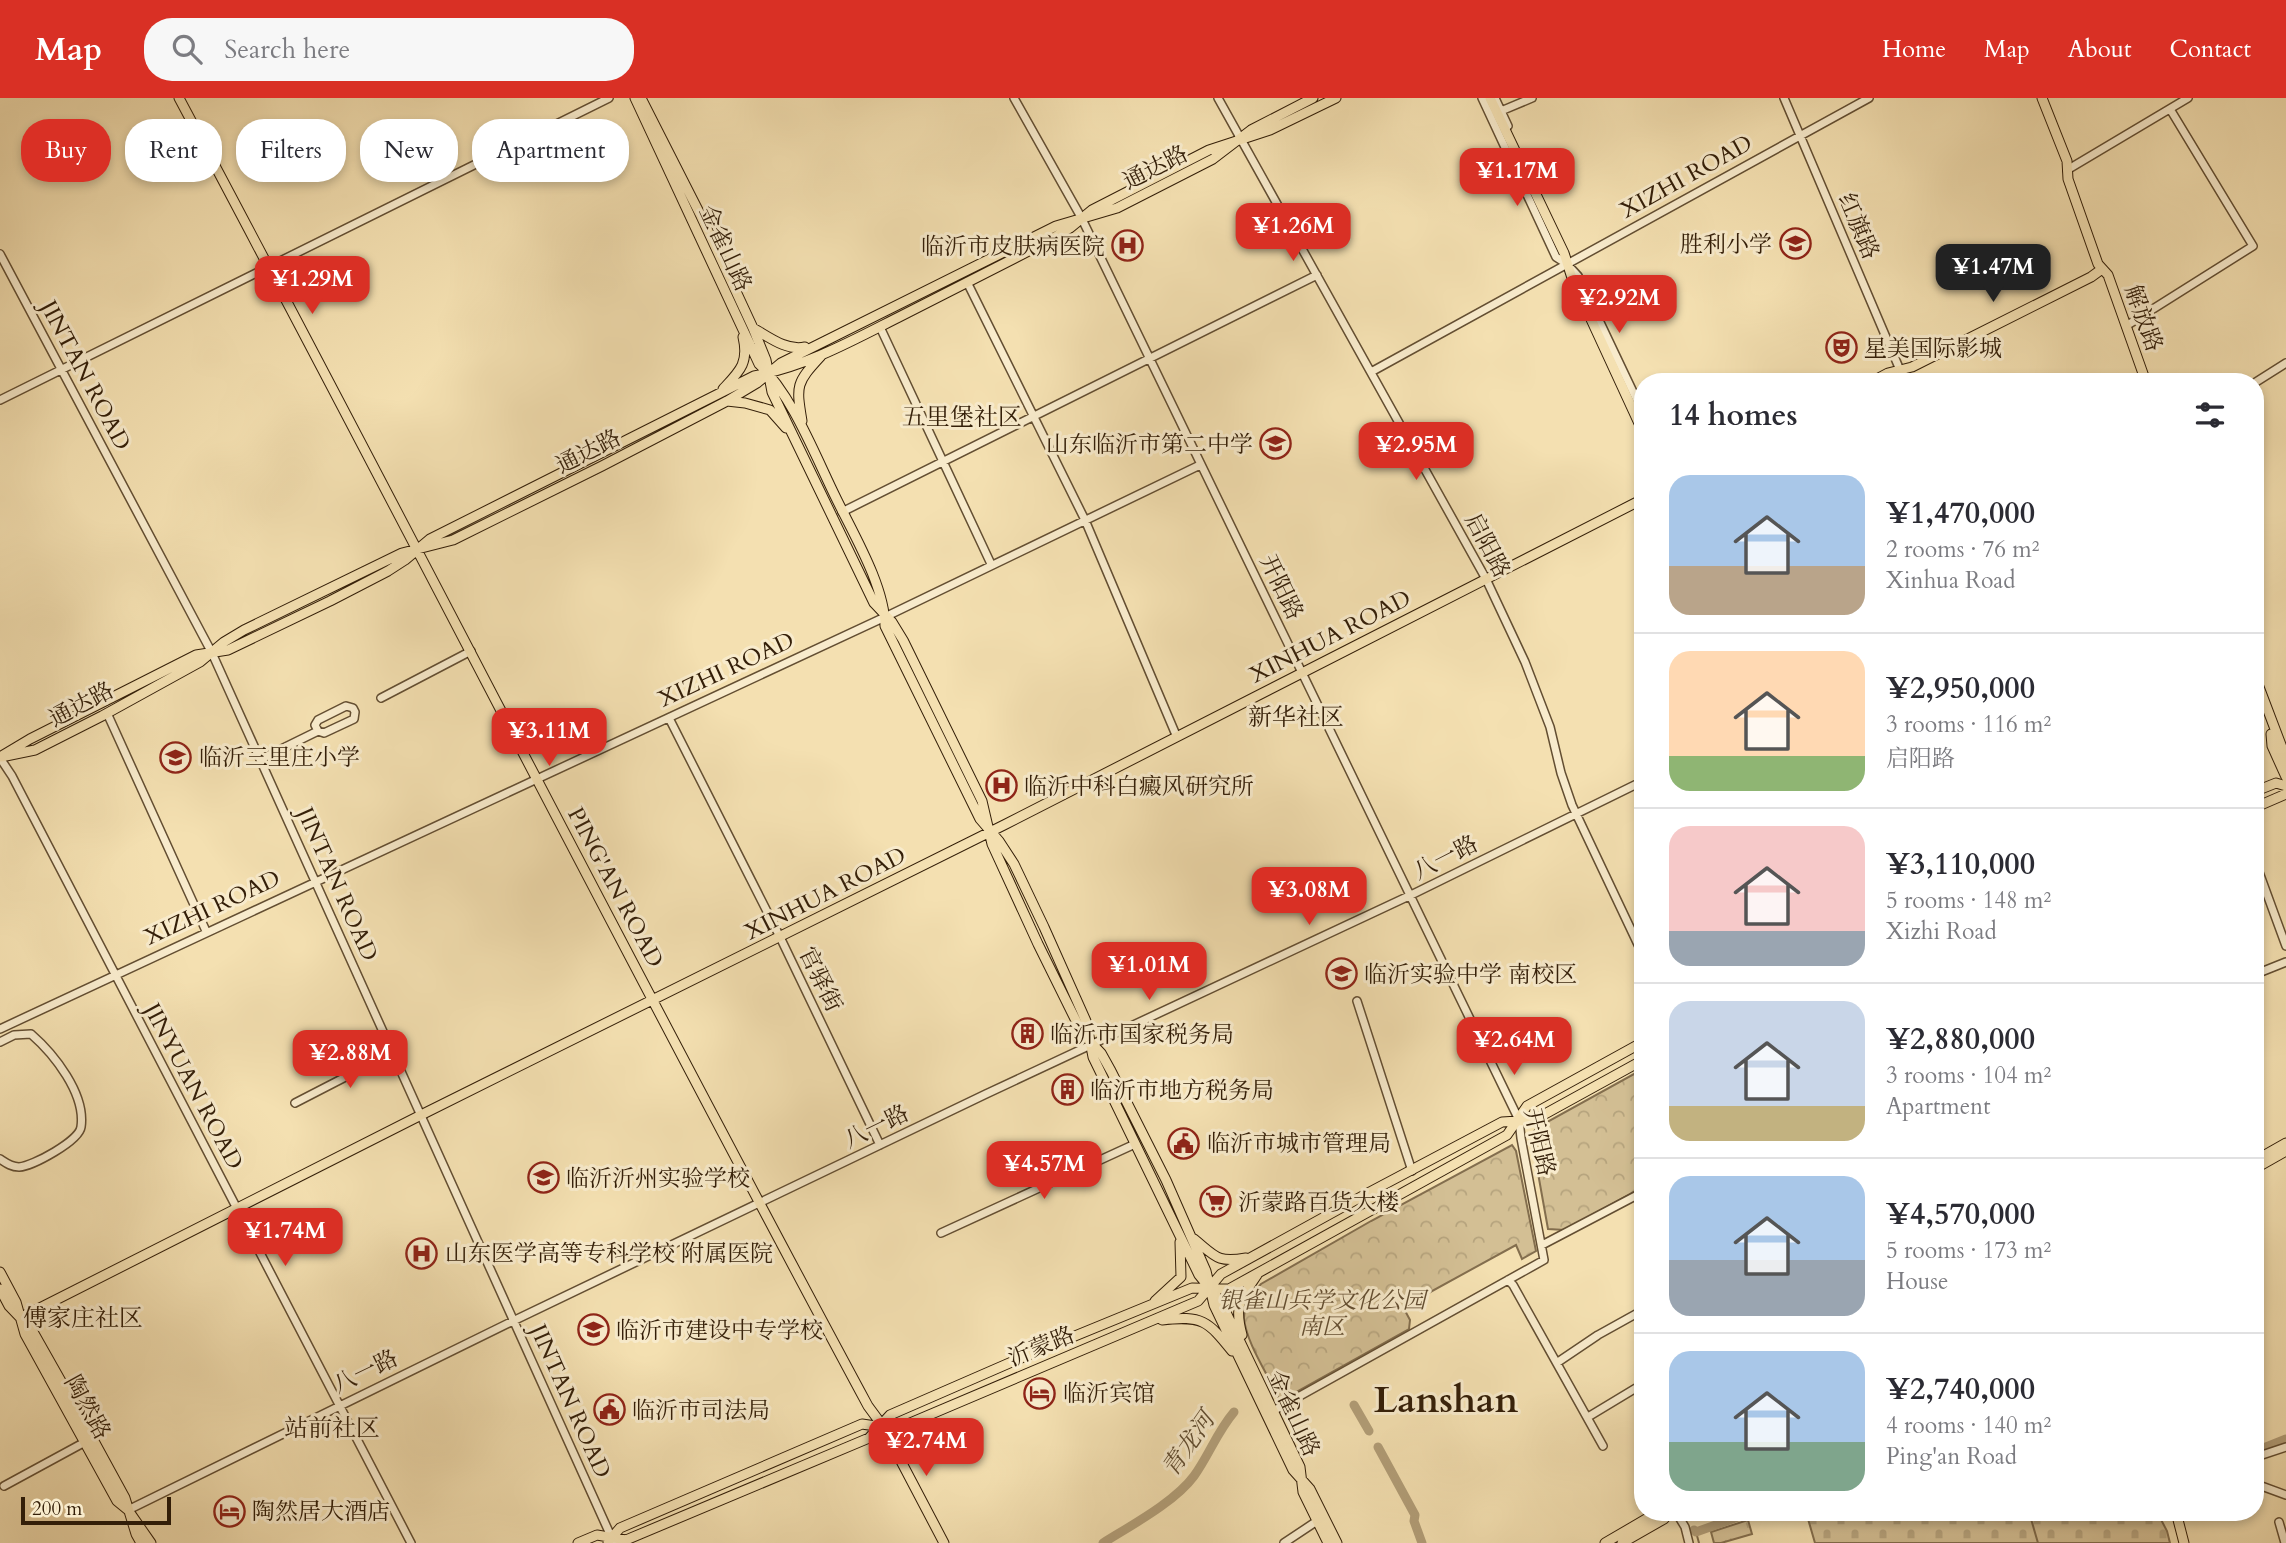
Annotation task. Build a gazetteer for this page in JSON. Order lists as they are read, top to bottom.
{
  "streets": {
    "main road": [
      "通达路",
      "金雀山路",
      "解放路",
      "XINHUA ROAD",
      "PING'AN ROAD",
      "沂蒙路",
      "陶然路"
    ],
    "street": [
      "XIZHI ROAD",
      "红旗路",
      "JINTAN ROAD",
      "启阳路",
      "开阳路",
      "八一路",
      "官驿街",
      "JINYUAN ROAD"
    ]
  },
  "crossings": [
    ["通达路", "金雀山路"],
    ["通达路", "JINTAN ROAD"],
    ["通达路", "启阳路"],
    ["通达路", "开阳路"],
    ["通达路", "PING'AN ROAD"],
    ["通达路", "JINYUAN ROAD"],
    ["XIZHI ROAD", "红旗路"],
    ["XIZHI ROAD", "金雀山路"],
    ["XIZHI ROAD", "JINTAN ROAD"],
    ["XIZHI ROAD", "启阳路"],
    ["XIZHI ROAD", "开阳路"],
    ["XIZHI ROAD", "PING'AN ROAD"],
    ["XIZHI ROAD", "官驿街"],
    ["XIZHI ROAD", "JINYUAN ROAD"],
    ["金雀山路", "XINHUA ROAD"],
    ["金雀山路", "八一路"],
    ["金雀山路", "沂蒙路"],
    ["JINTAN ROAD", "XINHUA ROAD"],
    ["JINTAN ROAD", "八一路"],
    ["JINTAN ROAD", "沂蒙路"],
    ["启阳路", "XINHUA ROAD"],
    ["启阳路", "八一路"],
    ["开阳路", "XINHUA ROAD"],
    ["开阳路", "八一路"],
    ["开阳路", "沂蒙路"],
    ["XINHUA ROAD", "PING'AN ROAD"],
    ["XINHUA ROAD", "官驿街"],
    ["XINHUA ROAD", "JINYUAN ROAD"],
    ["XINHUA ROAD", "陶然路"],
    ["八一路", "PING'AN ROAD"],
    ["八一路", "官驿街"],
    ["八一路", "JINYUAN ROAD"],
    ["八一路", "陶然路"],
    ["PING'AN ROAD", "沂蒙路"]
  ],
  "districts": [
    "五里堡社区",
    "新华社区",
    "傅家庄社区",
    "Lanshan",
    "站前社区"
  ],
  "water": ["青龙河"],
  "parks": ["银雀山兵学文化公园 南区"],
  "places": {
    "school or university": [
      "胜利小学",
      "山东临沂市第二中学",
      "临沂三里庄小学",
      "临沂实验中学 南校区",
      "临沂沂州实验学校",
      "临沂市建设中专学校"
    ],
    "hospital": ["临沂市皮肤病医院", "临沂中科白癜风研究所", "山东医学高等专科学校 附属医院"],
    "theatre": ["星美国际影城"],
    "building": ["临沂市国家税务局", "临沂市地方税务局"],
    "public building": ["临沂市城市管理局", "临沂市司法局"],
    "supermarket": ["沂蒙路百货大楼"],
    "hotel": ["临沂宾馆", "陶然居大酒店"]
  },
  "scale_bar": "200 m",
  "page": {
    "header": "Map",
    "search": "Search here",
    "nav": [
      "Home",
      "Map",
      "About",
      "Contact"
    ],
    "chip": [
      "Buy",
      "Rent",
      "Filters",
      "New",
      "Apartment"
    ],
    "price": [
      "¥1.17M",
      "¥1.26M",
      "¥1.47M",
      "¥1.29M",
      "¥2.92M",
      "¥2.95M",
      "¥3.11M",
      "¥3.08M",
      "¥1.01M",
      "¥2.64M",
      "¥2.88M",
      "¥4.57M",
      "¥1.74M",
      "¥2.74M"
    ],
    "heading": "14 homes",
    "list": [
      {
        "name": "¥1,470,000",
        "note": "2 rooms · 76 m² · Xinhua Road"
      },
      {
        "name": "¥2,950,000",
        "note": "3 rooms · 116 m² · 启阳路"
      },
      {
        "name": "¥3,110,000",
        "note": "5 rooms · 148 m² · Xizhi Road"
      },
      {
        "name": "¥2,880,000",
        "note": "3 rooms · 104 m² · Apartment"
      },
      {
        "name": "¥4,570,000",
        "note": "5 rooms · 173 m² · House"
      },
      {
        "name": "¥2,740,000",
        "note": "4 rooms · 140 m² · Ping'an Road"
      }
    ],
    "scale": "200 m"
  }
}
